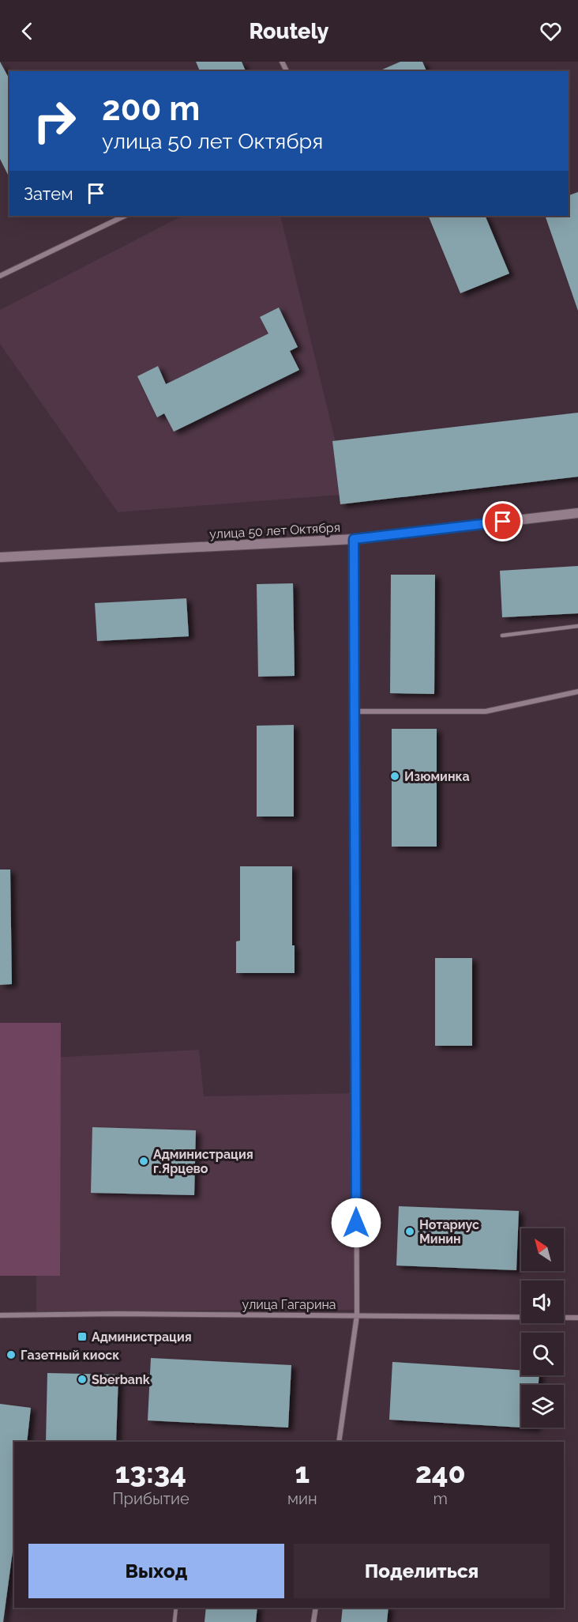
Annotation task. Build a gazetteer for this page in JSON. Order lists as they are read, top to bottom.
{
  "streets": {
    "street": ["улица 50 лет Октября", "улица Гагарина"]
  },
  "places": {
    "other": [
      "Изюминка",
      "Администрация г.Ярцево",
      "Нотариус Минин",
      "Газетный киоск",
      "Sberbank"
    ],
    "transit": ["Администрация"]
  },
  "north": "top left",
  "page": {
    "header": "Routely",
    "turn": ["200 m", "улица 50 лет Октября"],
    "then": "Затем",
    "eta": [
      "13:34",
      "Прибытие",
      "1",
      "мин",
      "240",
      "m"
    ],
    "buttons": ["Выход", "Поделиться"]
  }
}
